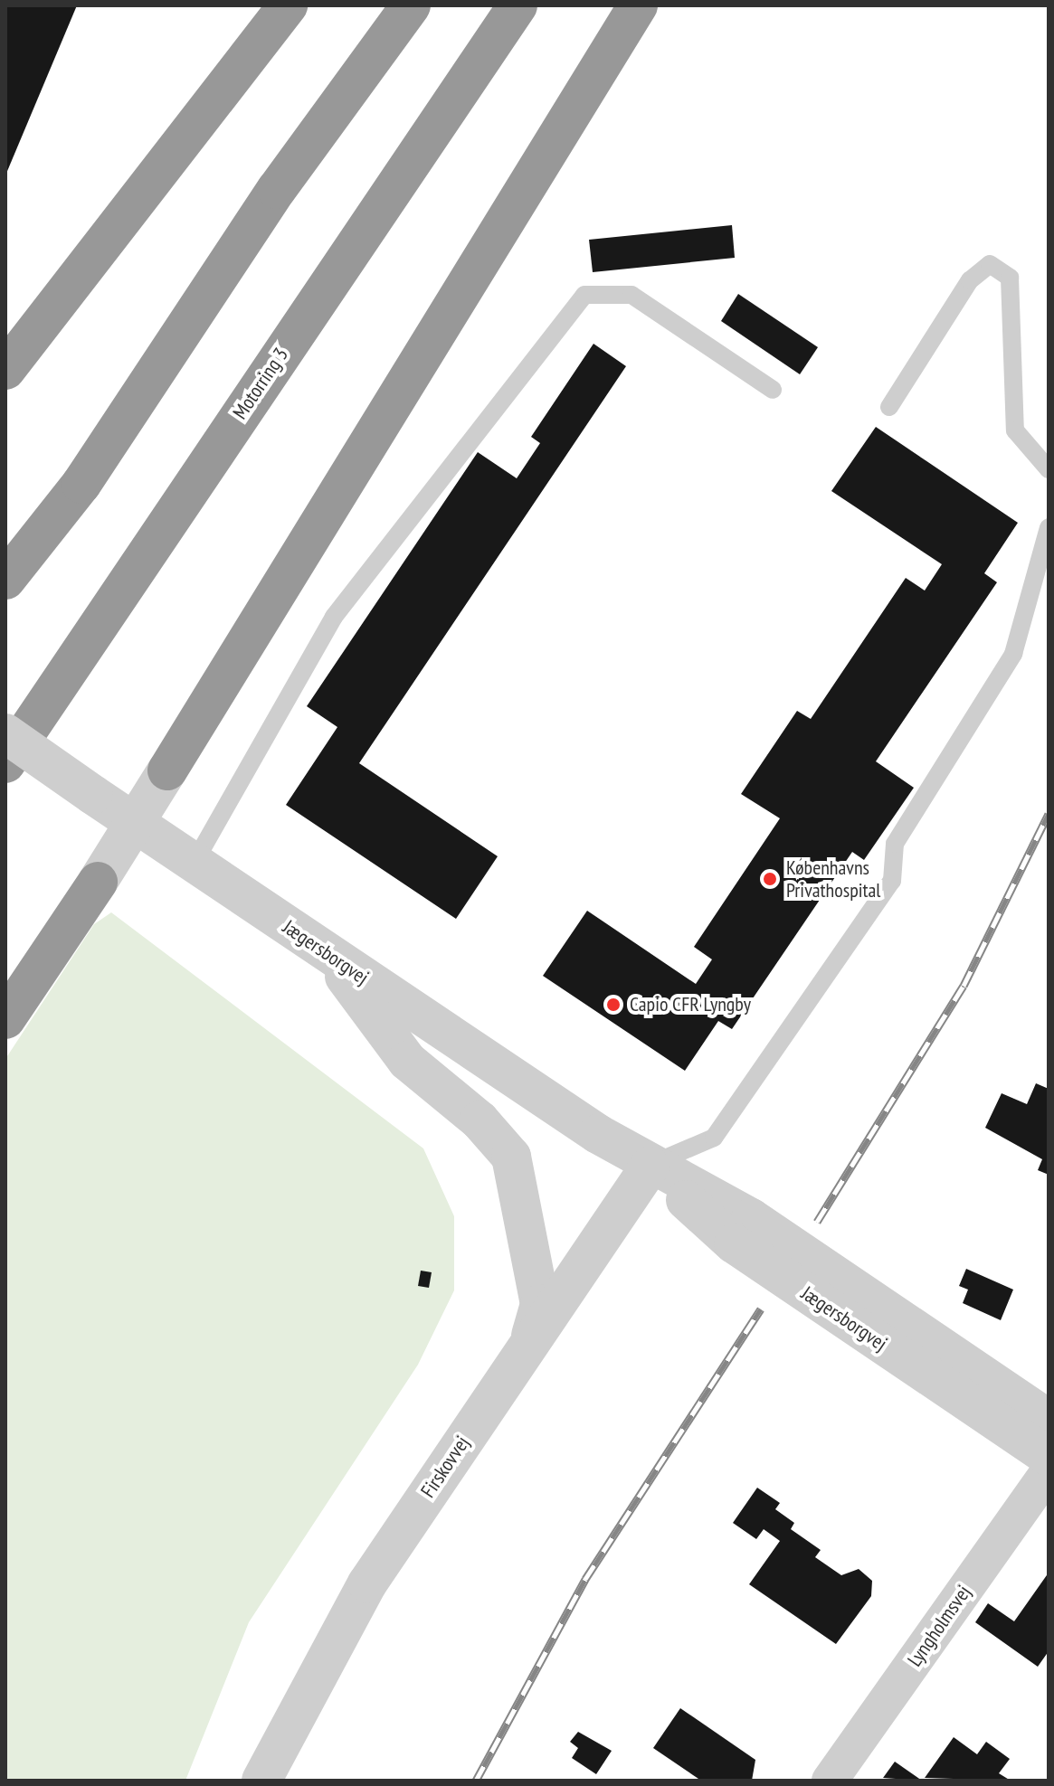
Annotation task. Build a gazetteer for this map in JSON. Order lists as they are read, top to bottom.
{
  "streets": {
    "highway": ["Motorring 3"],
    "street": ["Jægersborgvej", "Firskovvej", "Lyngholmsvej"]
  },
  "crossings": [
    ["Jægersborgvej", "Firskovvej"]
  ],
  "places": ["Københavns Privathospital", "Capio CFR Lyngby"]
}
